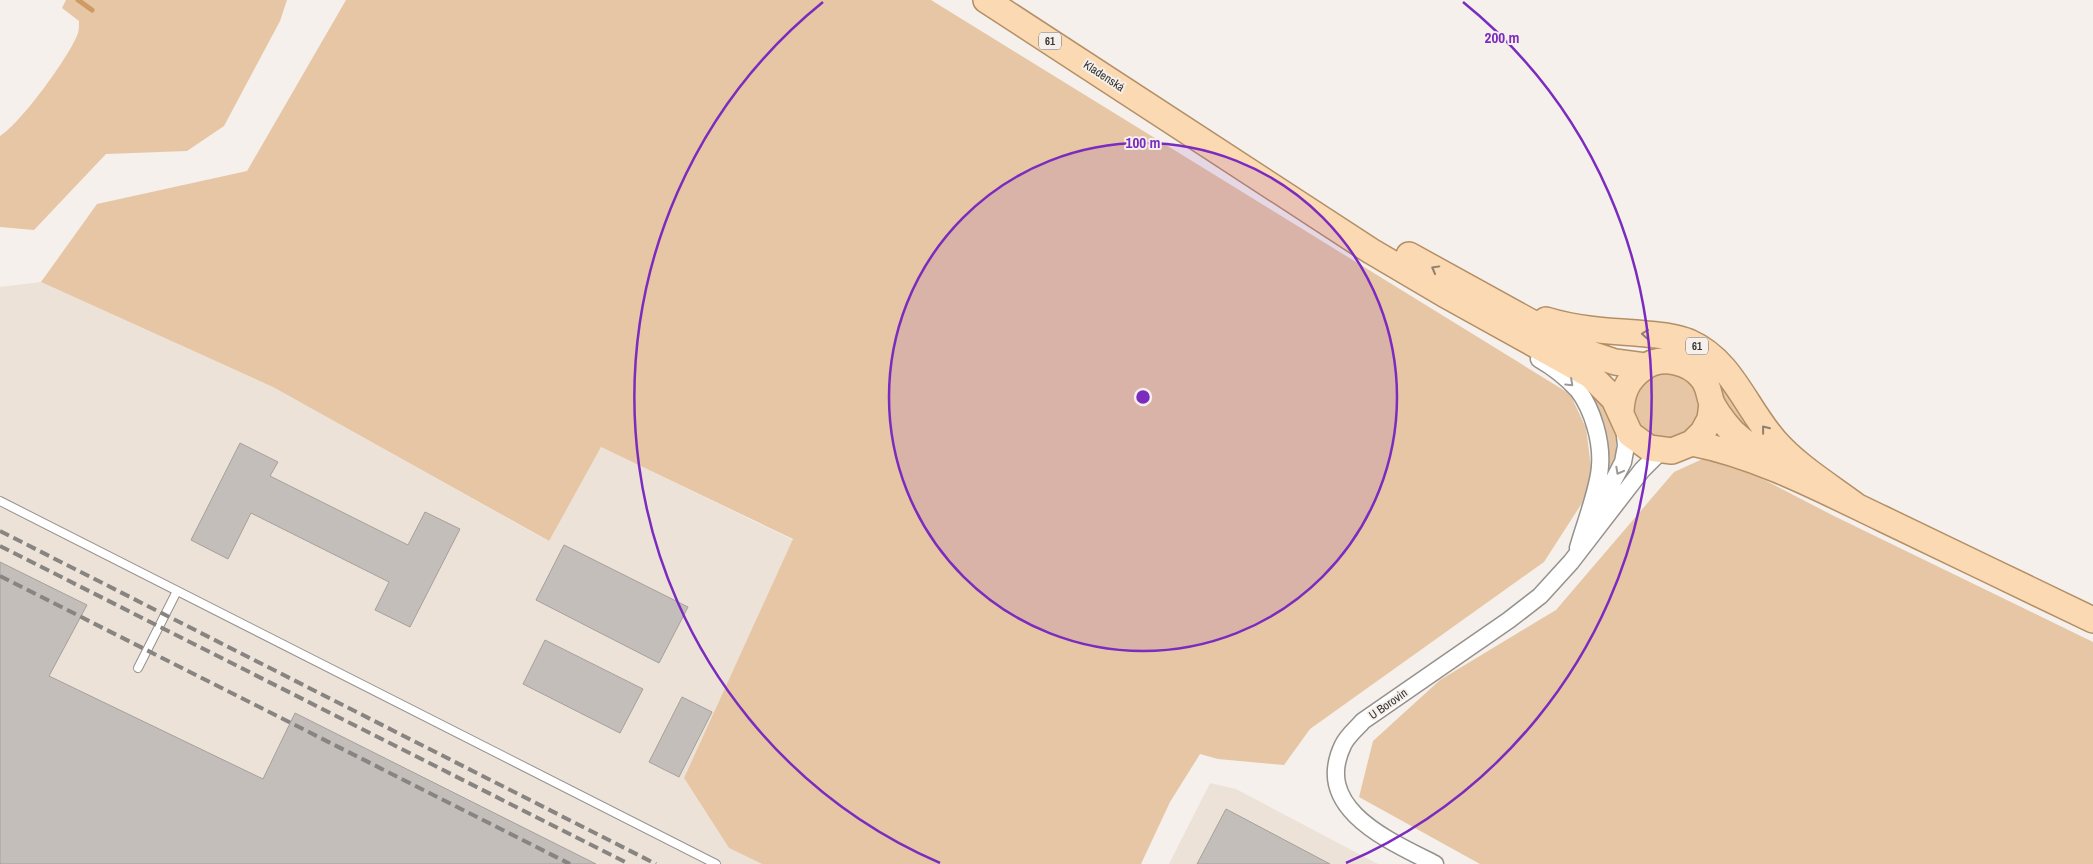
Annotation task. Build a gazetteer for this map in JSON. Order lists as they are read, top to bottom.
{
  "streets": {
    "main road": ["61", "Kladenská"],
    "street": ["U Borovin"]
  },
  "crossings": [
    ["61", "Kladenská"]
  ],
  "rings": ["200 m", "100 m"]
}
